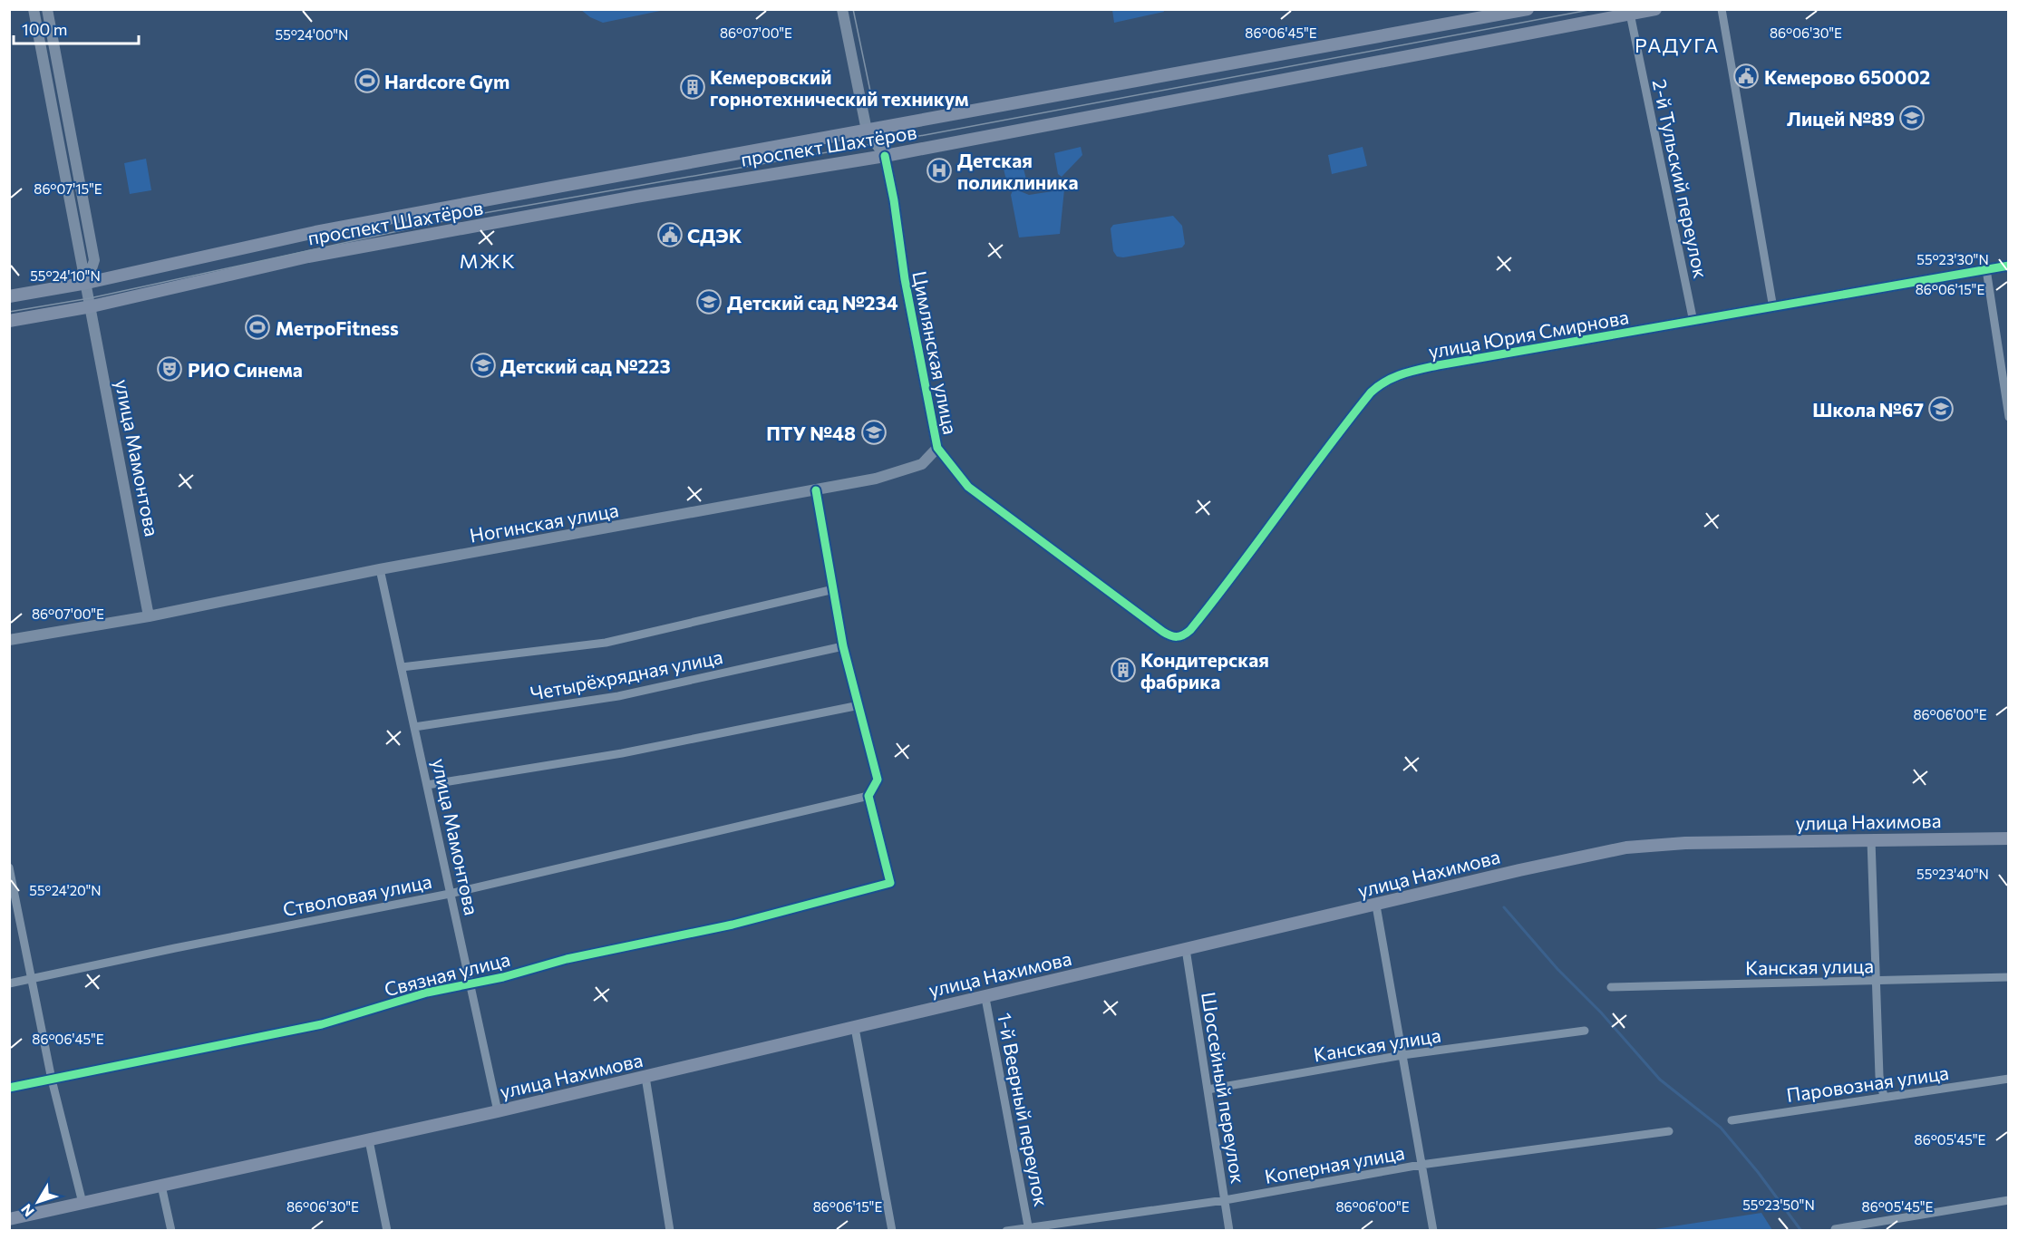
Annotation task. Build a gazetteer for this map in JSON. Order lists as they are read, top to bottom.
{
  "streets": {
    "main road": ["проспект Шахтёров", "улица Нахимова"],
    "street": [
      "2-й Тульский переулок",
      "улица Юрия Смирнова",
      "Цимлянская улица",
      "улица Мамонтова",
      "Ногинская улица",
      "Четырёхрядная улица",
      "Стволовая улица",
      "Канская улица",
      "Связная улица",
      "Паровозная улица",
      "Шоссейный переулок",
      "1-й Веерный переулок",
      "Коперная улица"
    ]
  },
  "crossings": [
    ["проспект Шахтёров", "2-й Тульский переулок"],
    ["проспект Шахтёров", "Цимлянская улица"],
    ["проспект Шахтёров", "улица Мамонтова"],
    ["2-й Тульский переулок", "улица Юрия Смирнова"],
    ["улица Юрия Смирнова", "Цимлянская улица"],
    ["Цимлянская улица", "Ногинская улица"],
    ["улица Мамонтова", "Ногинская улица"],
    ["улица Мамонтова", "Четырёхрядная улица"],
    ["улица Мамонтова", "улица Нахимова"],
    ["улица Мамонтова", "Стволовая улица"],
    ["улица Мамонтова", "Связная улица"],
    ["улица Нахимова", "Шоссейный переулок"],
    ["улица Нахимова", "1-й Веерный переулок"],
    ["Стволовая улица", "Связная улица"],
    ["Канская улица", "Шоссейный переулок"],
    ["Шоссейный переулок", "Коперная улица"],
    ["1-й Веерный переулок", "Коперная улица"]
  ],
  "districts": ["РАДУГА", "МЖК"],
  "places": {
    "public building": ["Кемерово 650002", "СДЭК"],
    "sports": ["Hardcore Gym", "МетроFitness"],
    "building": ["Кемеровский горнотехнический техникум", "Кондитерская фабрика"],
    "school or university": [
      "Лицей №89",
      "Детский сад №234",
      "Детский сад №223",
      "Школа №67",
      "ПТУ №48"
    ],
    "hospital": ["Детская поликлиника"],
    "theatre": ["РИО Синема"]
  },
  "scale_bar": "100 m",
  "north": "bottom left",
  "coordinates": [
    "86°07'00\"E",
    "86°06'45\"E",
    "86°06'30\"E",
    "55°24'00\"N",
    "86°07'15\"E",
    "55°23'30\"N",
    "55°24'10\"N",
    "86°06'15\"E",
    "86°06'00\"E",
    "55°23'40\"N",
    "55°24'20\"N",
    "86°05'45\"E",
    "55°23'50\"N"
  ]
}
